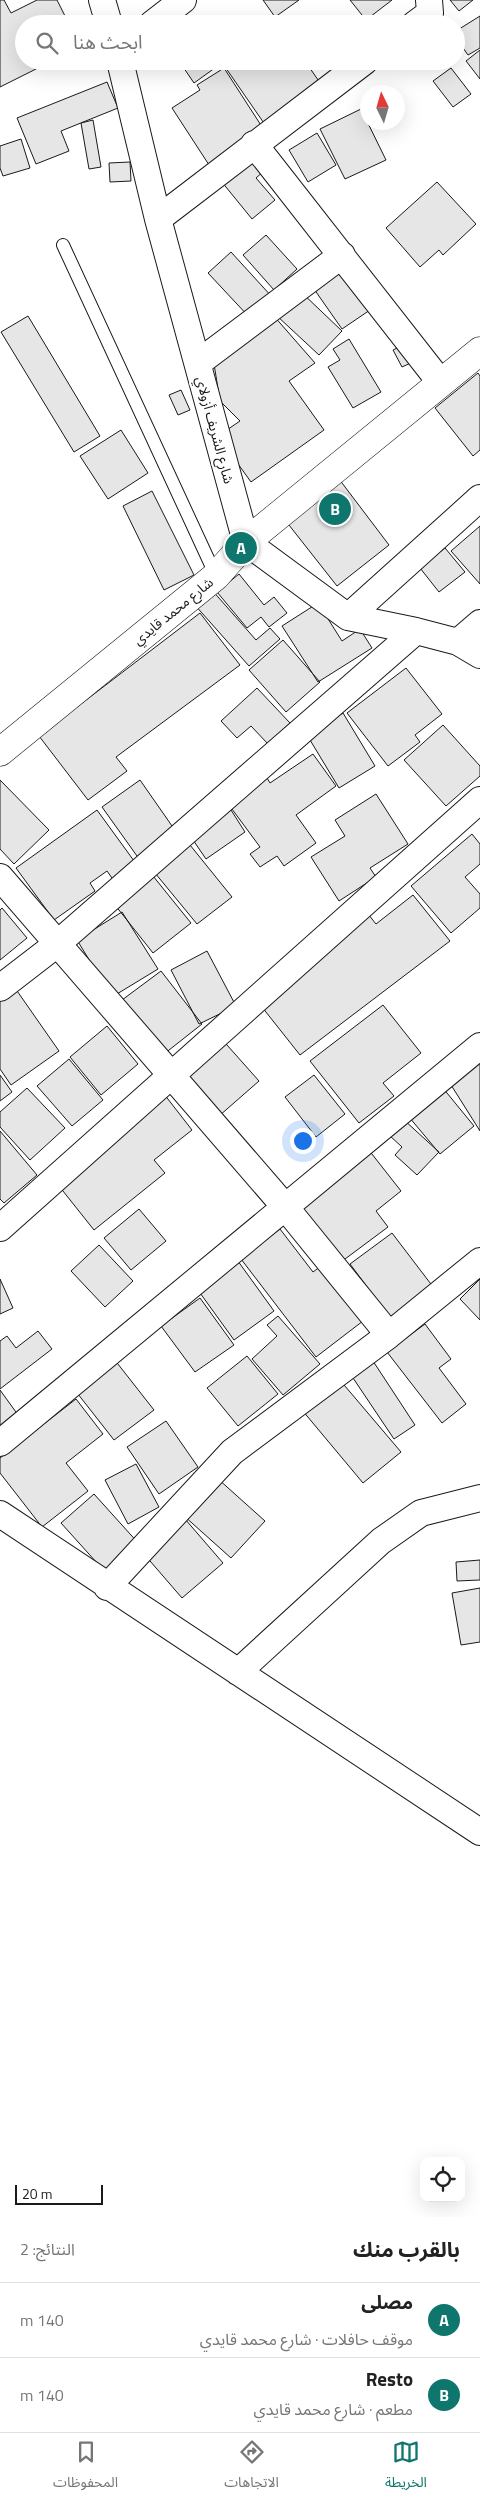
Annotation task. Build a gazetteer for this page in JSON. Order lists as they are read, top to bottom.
{
  "streets": {
    "main road": ["شارع محمد قايدي"],
    "street": ["شارع الشريف أزولاي"]
  },
  "crossings": [
    ["شارع الشريف أزولاي", "شارع محمد قايدي"]
  ],
  "scale_bar": "20 m",
  "north": "top",
  "page": {
    "search": "ابحث هنا",
    "pins": ["B", "A"],
    "scale": "20 m",
    "heading": ["بالقرب منك", "النتائج: 2"],
    "list": [
      {
        "mark": "A",
        "name": "مصلى",
        "note": "موقف حافلات · شارع محمد قايدي",
        "value": "140 m"
      },
      {
        "mark": "B",
        "name": "Resto",
        "note": "مطعم · شارع محمد قايدي",
        "value": "140 m"
      }
    ],
    "nav": ["الخريطة", "الاتجاهات", "المحفوظات"]
  }
}
